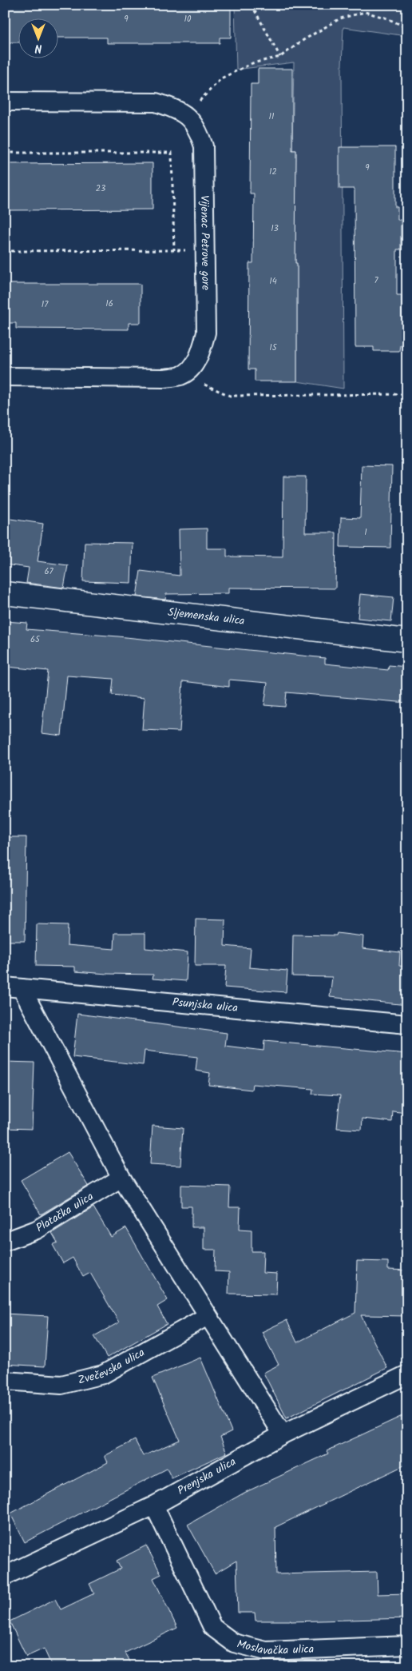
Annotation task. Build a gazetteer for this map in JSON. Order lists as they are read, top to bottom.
{
  "streets": {
    "street": [
      "Vijenac Petrove gore",
      "Sljemenska ulica",
      "Psunjska ulica",
      "Platačka ulica",
      "Zvečevska ulica",
      "Prenjska ulica",
      "Moslavačka ulica"
    ]
  },
  "crossings": [
    ["Prenjska ulica", "Moslavačka ulica"]
  ],
  "house_numbers": [
    "9",
    "10",
    "11",
    "9",
    "12",
    "23",
    "13",
    "7",
    "14",
    "16",
    "17",
    "15",
    "1",
    "67",
    "65"
  ],
  "north": "bottom"
}
